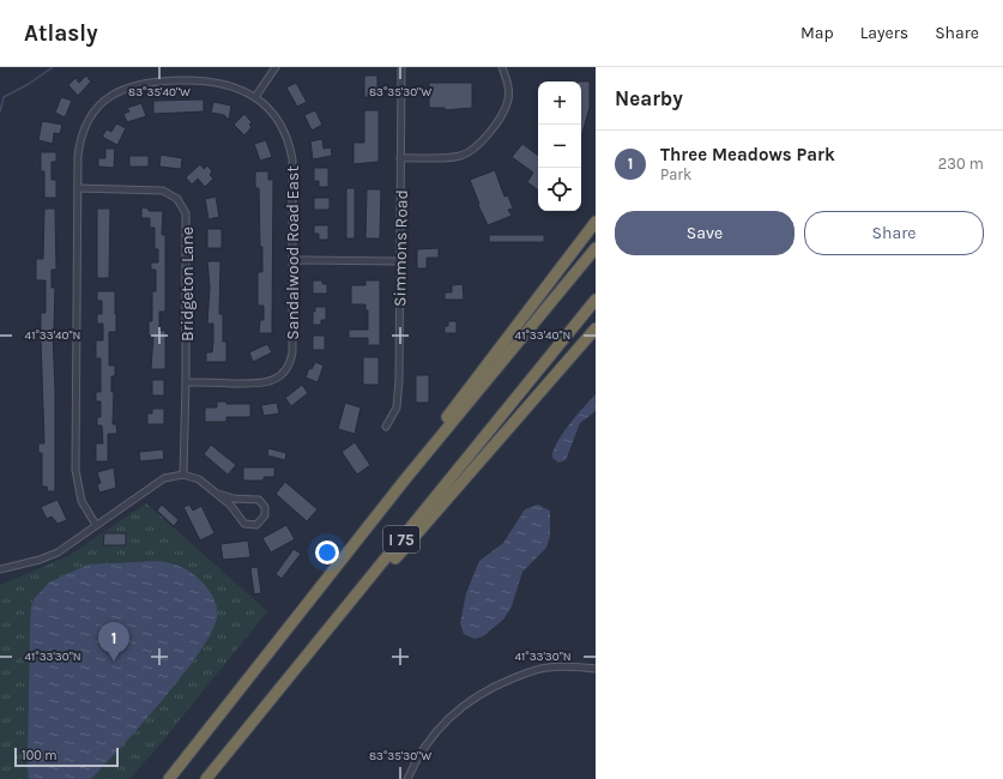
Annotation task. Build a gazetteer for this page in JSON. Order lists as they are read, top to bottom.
{
  "streets": {
    "highway": ["I 75"],
    "street": ["Simmons Road", "Sandalwood Road East", "Bridgeton Lane"]
  },
  "crossings": [
    ["Sandalwood Road East", "Bridgeton Lane"]
  ],
  "scale_bar": "100 m",
  "page": {
    "header": "Atlasly",
    "nav": ["Map", "Layers", "Share"],
    "heading": "Nearby",
    "map_buttons": ["+", "−"],
    "list": [
      {
        "mark": "1",
        "name": "Three Meadows Park",
        "note": "Park",
        "value": "230 m"
      }
    ],
    "buttons": ["Save", "Share"],
    "pins": "1",
    "scale": "100 m"
  },
  "coordinates": [
    "83°35'40\"W",
    "83°35'30\"W",
    "41°33'40\"N",
    "41°33'30\"N"
  ]
}
